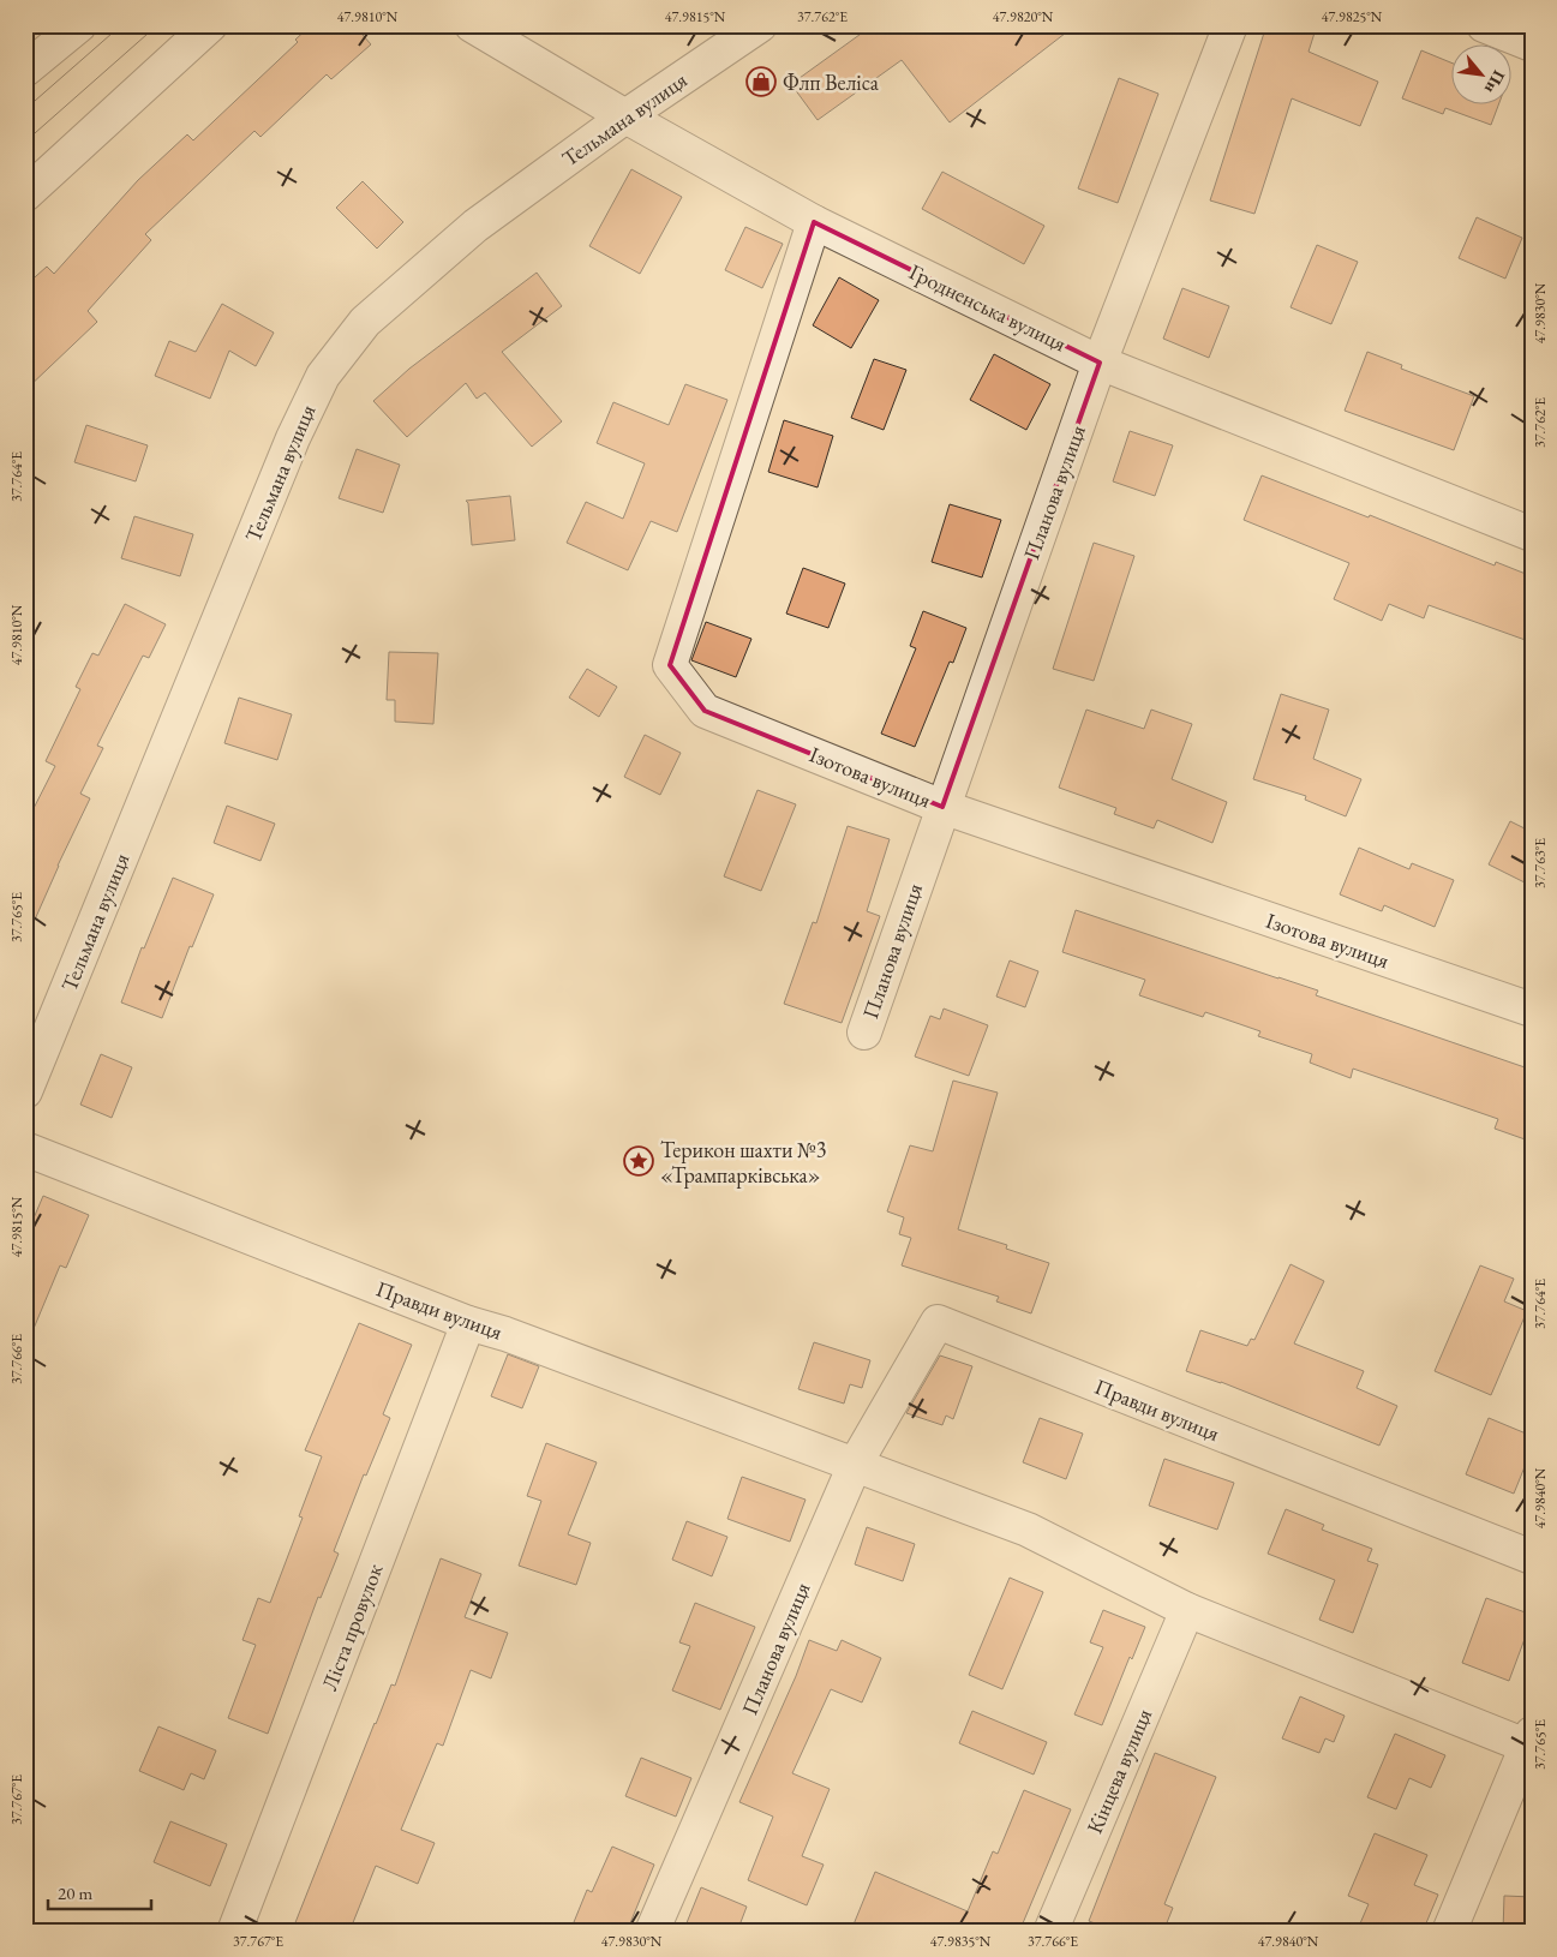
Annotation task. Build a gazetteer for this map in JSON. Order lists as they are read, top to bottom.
{
  "streets": {
    "street": [
      "Тельмана вулиця",
      "Гродненська вулиця",
      "Планова вулиця",
      "Ізотова вулиця",
      "Правди вулиця",
      "Ліста провулок",
      "Кінцева вулиця"
    ]
  },
  "crossings": [
    ["Тельмана вулиця", "Гродненська вулиця"],
    ["Гродненська вулиця", "Планова вулиця"],
    ["Гродненська вулиця", "Ізотова вулиця"],
    ["Планова вулиця", "Ізотова вулиця"],
    ["Планова вулиця", "Правди вулиця"],
    ["Правди вулиця", "Ліста провулок"],
    ["Правди вулиця", "Кінцева вулиця"]
  ],
  "places": {
    "shop": ["Флп Веліса"],
    "place": ["Терикон шахти №3 «Трампарківська»"]
  },
  "scale_bar": "20 m",
  "north": "bottom right",
  "coordinates": [
    "47.9810°N",
    "47.9815°N",
    "37.762°E",
    "47.9820°N",
    "47.9825°N",
    "47.9830°N",
    "37.764°E",
    "37.763°E",
    "37.765°E",
    "37.766°E",
    "47.9840°N",
    "37.767°E",
    "47.9835°N"
  ]
}
